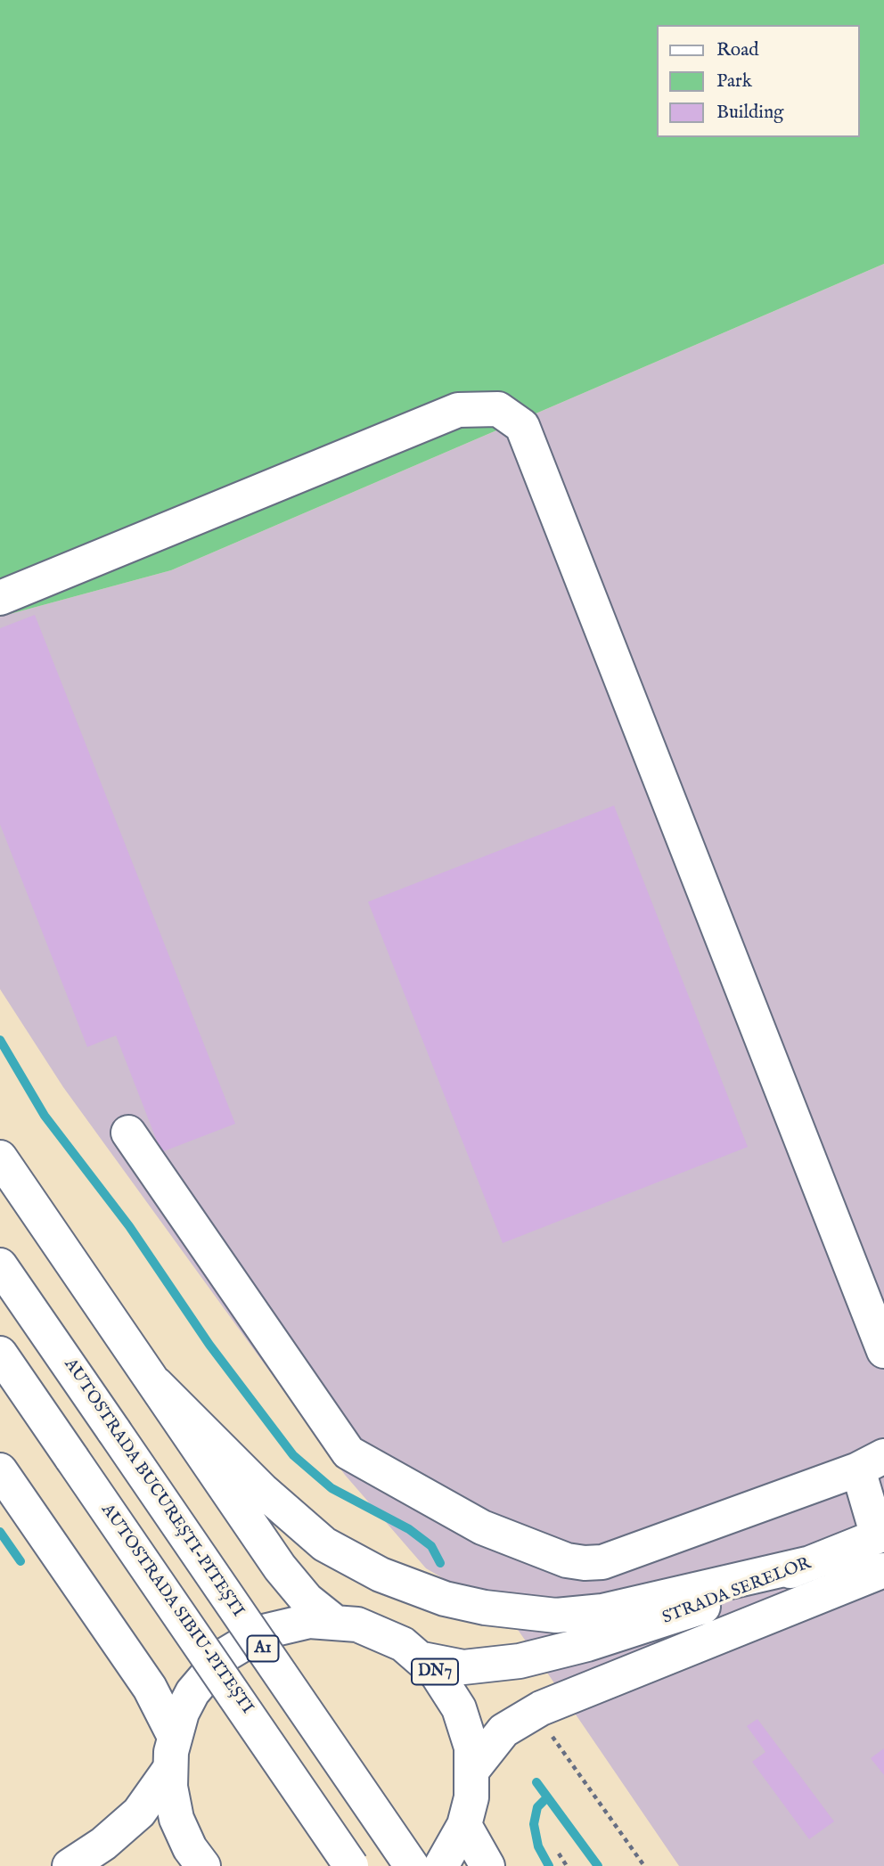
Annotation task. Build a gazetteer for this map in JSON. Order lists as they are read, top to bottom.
{
  "streets": {
    "main road": [
      "AUTOSTRADA BUCUREȘTI-PITEȘTI",
      "STRADA SERELOR",
      "AUTOSTRADA SIBIU-PITEȘTI",
      "A1",
      "DN7"
    ]
  },
  "crossings": [
    ["STRADA SERELOR", "DN7"]
  ],
  "legend": ["Road", "Park", "Building"]
}
